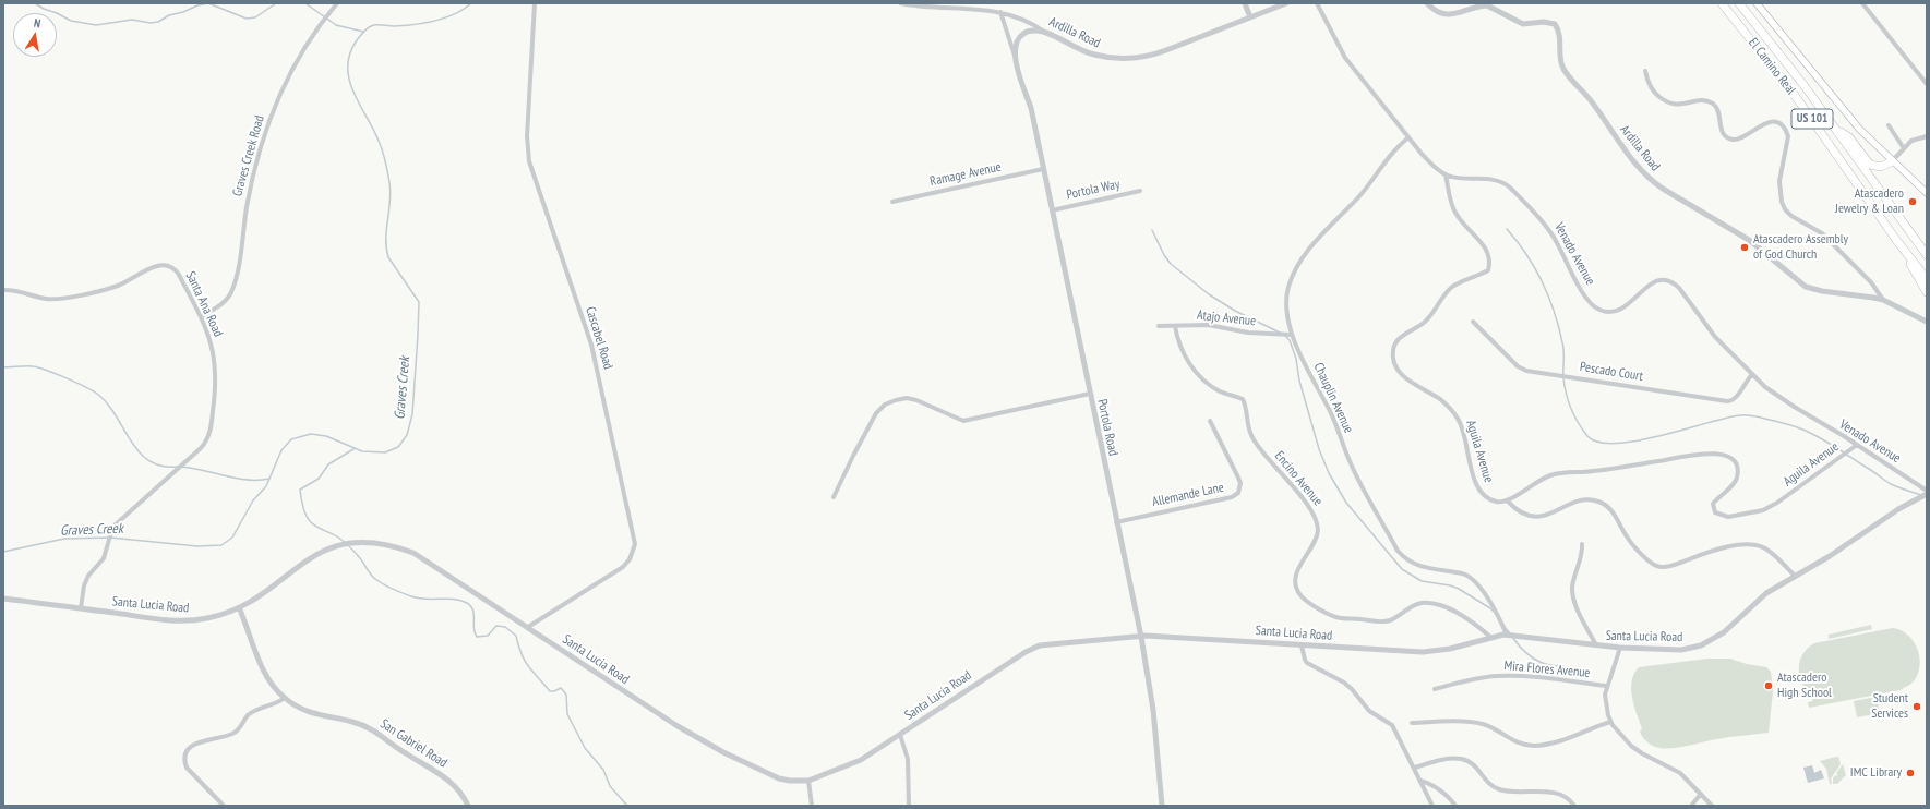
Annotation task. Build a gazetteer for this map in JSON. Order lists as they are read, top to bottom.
{
  "streets": {
    "highway": ["El Camino Real", "US 101"],
    "street": [
      "Ardilla Road",
      "Graves Creek Road",
      "Ramage Avenue",
      "Portola Way",
      "Venado Avenue",
      "Santa Ana Road",
      "Atajo Avenue",
      "Cascabel Road",
      "Pescado Court",
      "Chauplin Avenue",
      "Portola Road",
      "Aguila Avenue",
      "Encino Avenue",
      "Allemande Lane",
      "Santa Lucia Road",
      "Mira Flores Avenue",
      "San Gabriel Road"
    ]
  },
  "crossings": [
    ["Ardilla Road", "Portola Road"],
    ["Graves Creek Road", "Santa Ana Road"],
    ["Ramage Avenue", "Portola Road"],
    ["Portola Way", "Portola Road"],
    ["Venado Avenue", "Pescado Court"],
    ["Venado Avenue", "Chauplin Avenue"],
    ["Venado Avenue", "Aguila Avenue"],
    ["Santa Ana Road", "Santa Lucia Road"],
    ["Atajo Avenue", "Chauplin Avenue"],
    ["Atajo Avenue", "Encino Avenue"],
    ["Cascabel Road", "Santa Lucia Road"],
    ["Chauplin Avenue", "Santa Lucia Road"],
    ["Portola Road", "Allemande Lane"],
    ["Portola Road", "Santa Lucia Road"],
    ["Encino Avenue", "Santa Lucia Road"],
    ["Santa Lucia Road", "San Gabriel Road"]
  ],
  "water": ["Graves Creek"],
  "places": [
    "Atascadero Jewelry & Loan",
    "Atascadero Assembly of God Church",
    "Atascadero High School",
    "Student Services",
    "IMC Library"
  ],
  "north": "top"
}
